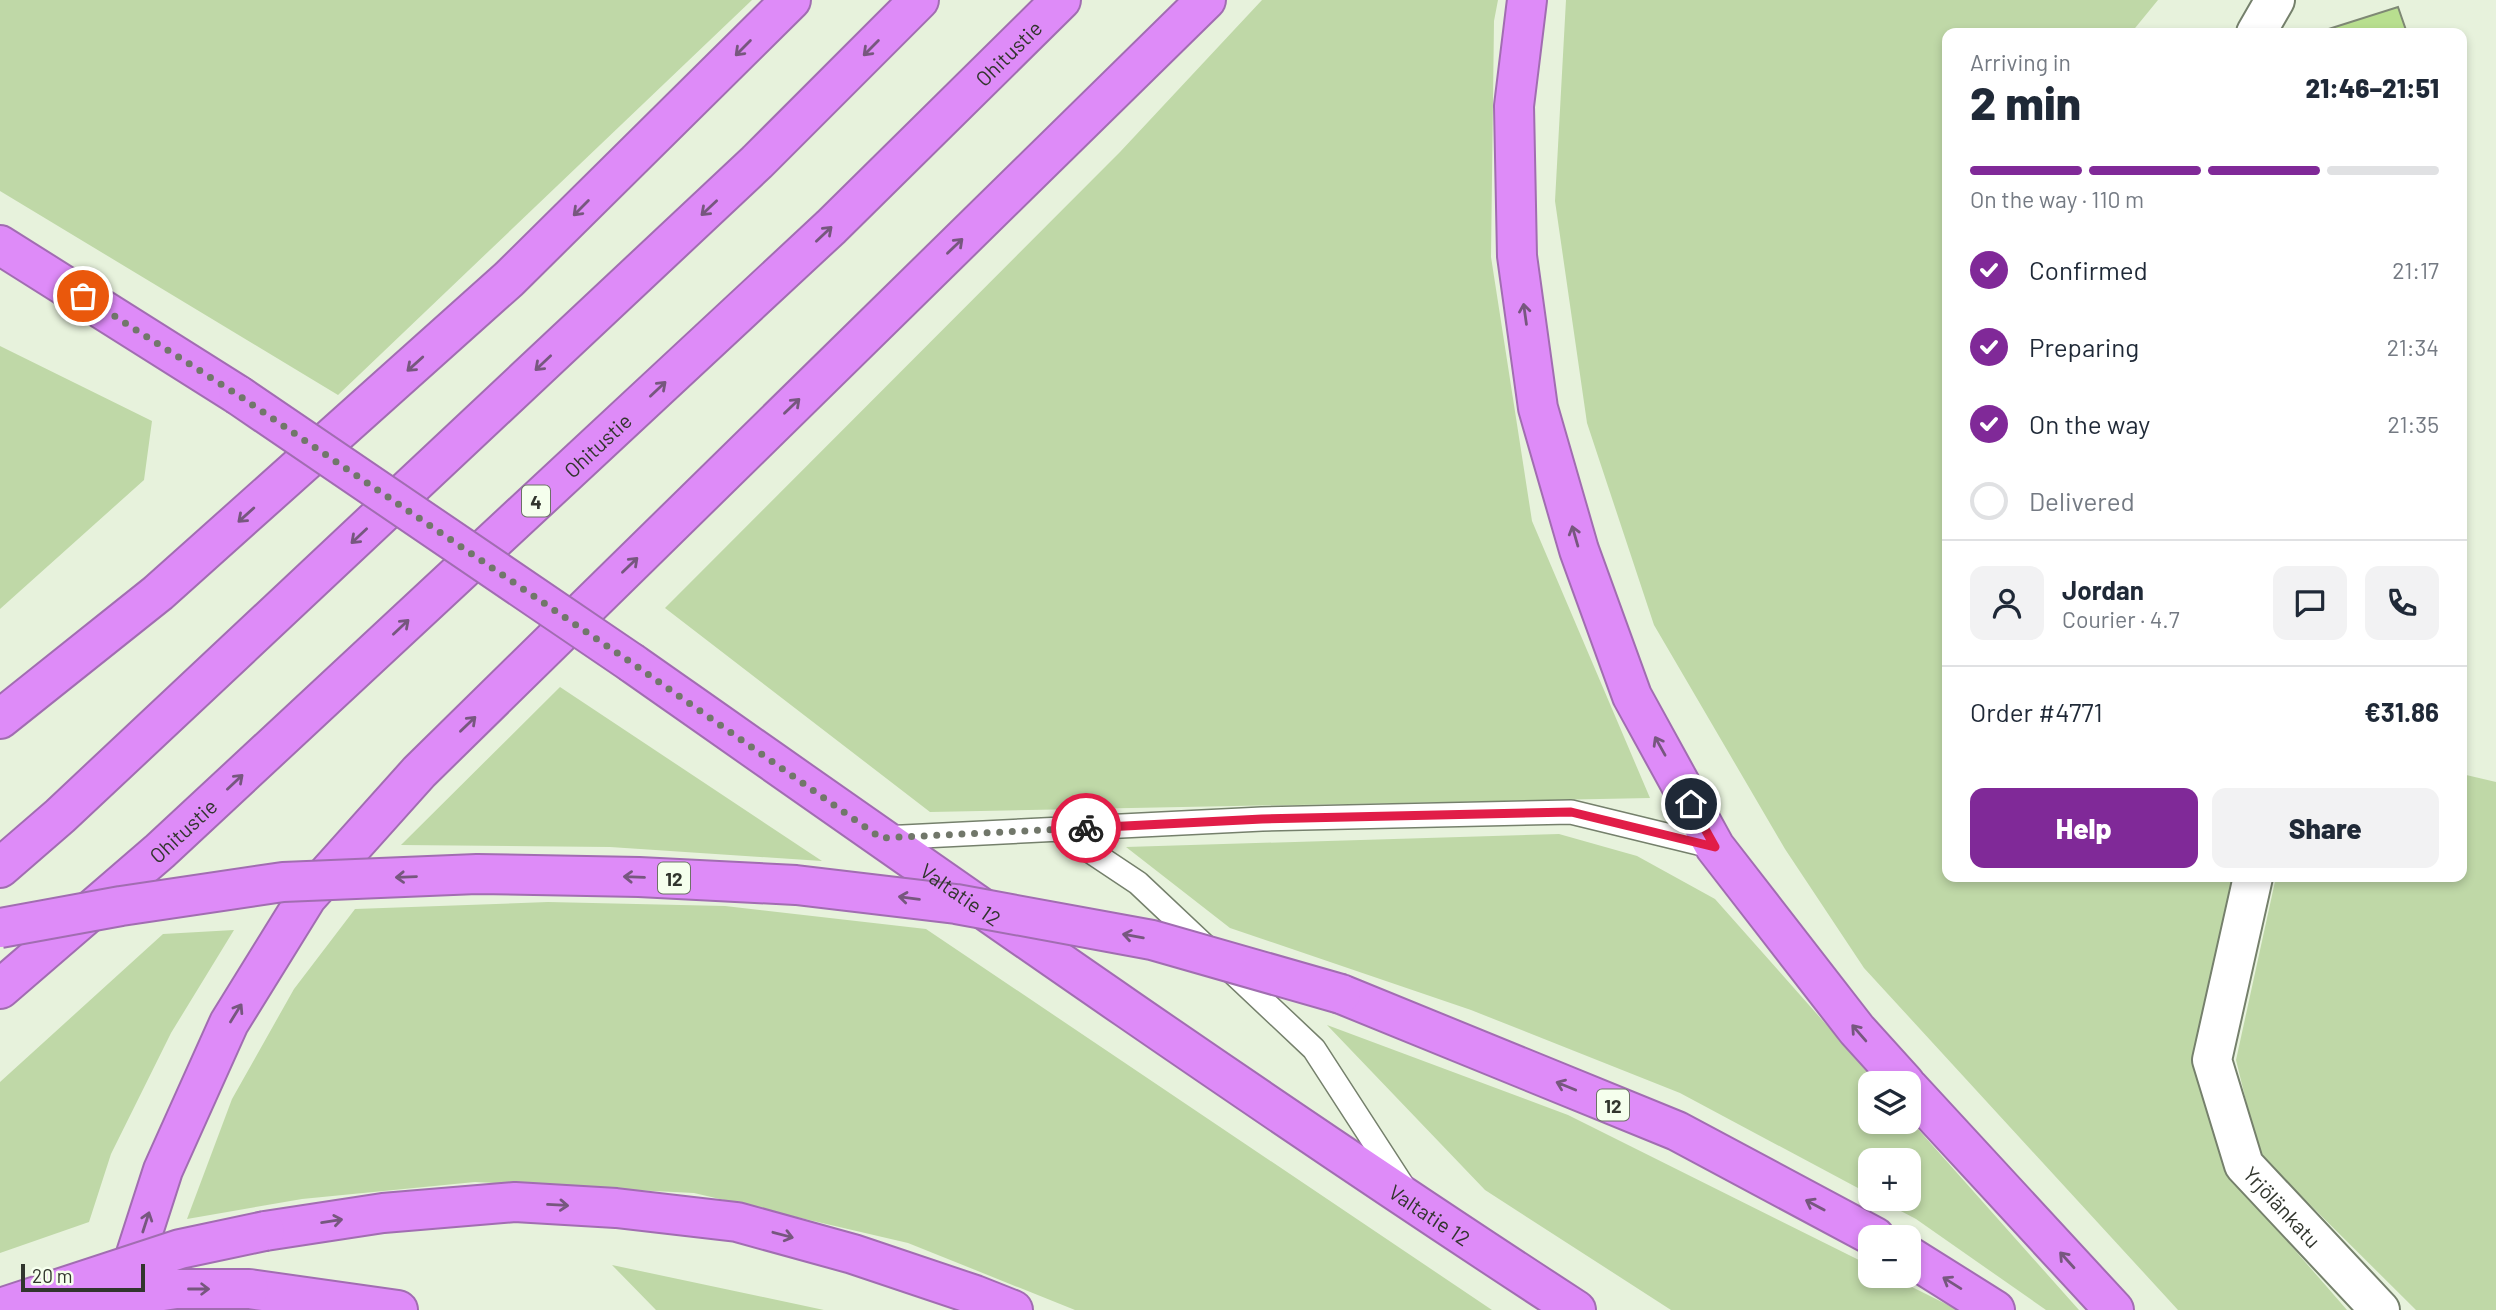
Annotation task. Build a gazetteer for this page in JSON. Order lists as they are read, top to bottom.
{
  "streets": {
    "highway": [
      "Ohitustie",
      "4",
      "12",
      "Valtatie 12"
    ],
    "street": ["Yrjölänkatu"]
  },
  "scale_bar": "20 m",
  "page": {
    "heading": ["2 min", "Arriving in", "21:46–21:51"],
    "panel": [
      "Jordan",
      "Courier · 4.7",
      "Order #4771",
      "€31.86"
    ],
    "bar": "On the way · 110 m",
    "list": [
      ["Confirmed", "21:17"],
      ["Preparing", "21:34"],
      ["On the way", "21:35"],
      "Delivered"
    ],
    "buttons": ["Help", "Share"],
    "map_buttons": ["+", "−"],
    "scale": "20 m"
  }
}
